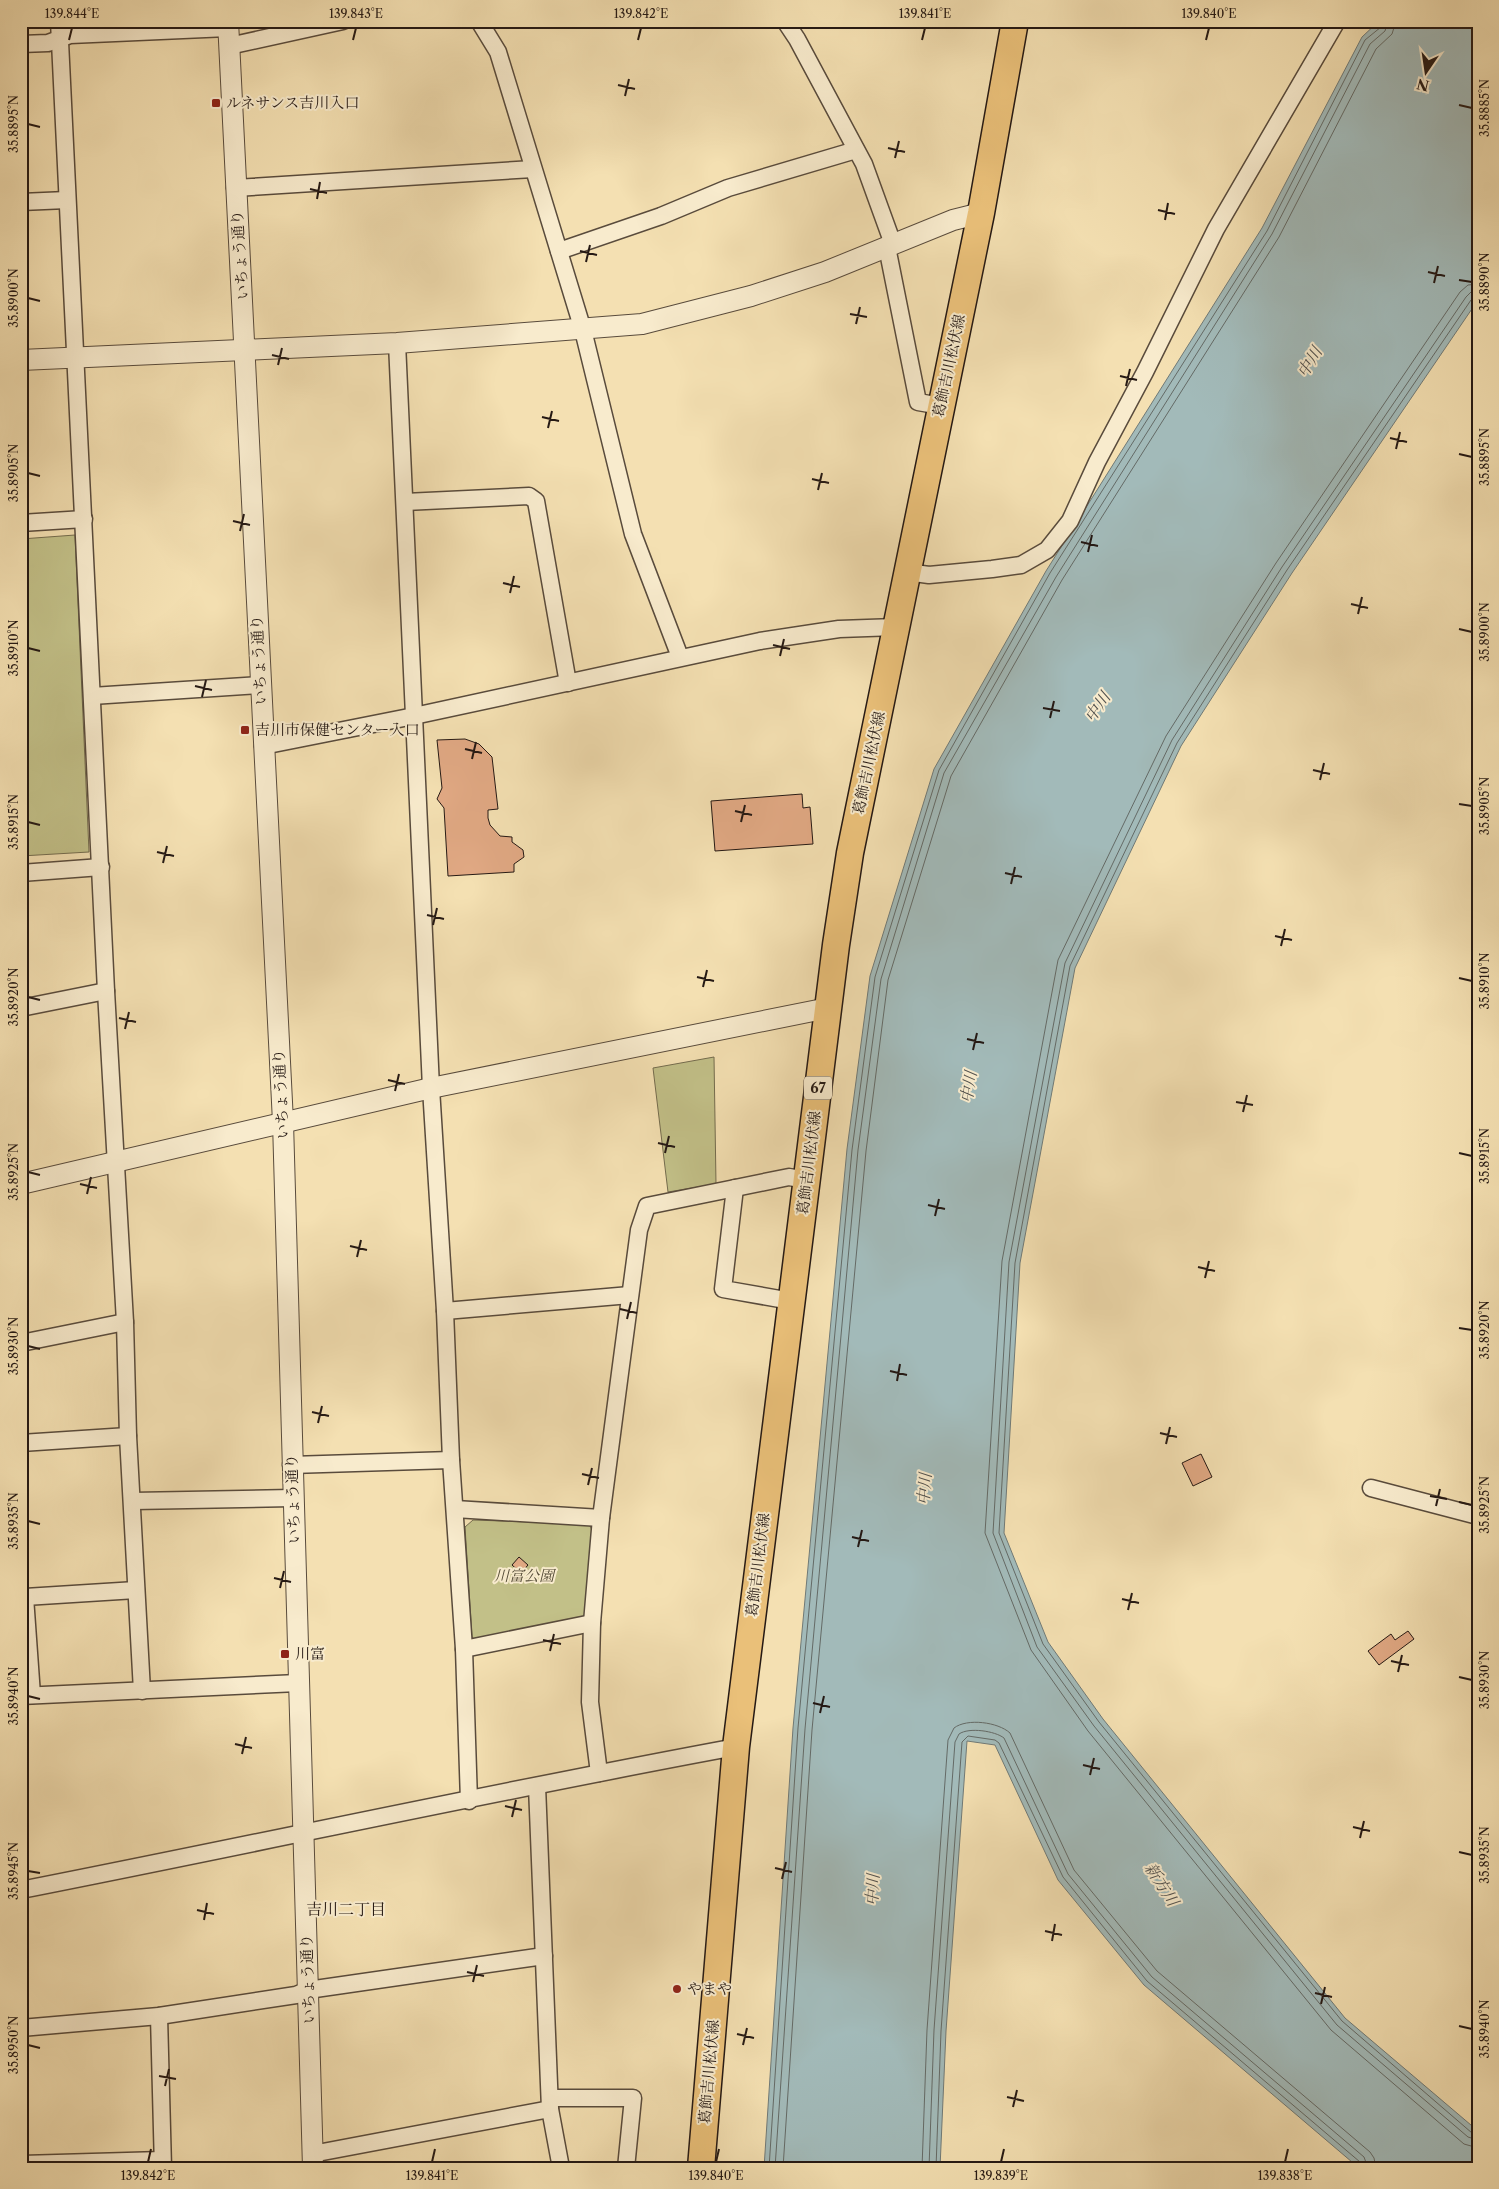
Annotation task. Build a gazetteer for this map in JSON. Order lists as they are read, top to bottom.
{
  "streets": {
    "main road": ["葛飾吉川松伏線", "67"],
    "street": ["いちょう通り"]
  },
  "districts": ["吉川二丁目"],
  "water": ["中川", "新方川"],
  "parks": ["川富公園"],
  "places": {
    "transit": ["ルネサンス吉川入口", "吉川市保健センター入口", "川富"],
    "other": ["やまや"]
  },
  "north": "bottom",
  "coordinates": [
    "139.844°E",
    "139.843°E",
    "139.842°E",
    "139.841°E",
    "139.840°E",
    "35.8885°N",
    "35.8895°N",
    "35.8890°N",
    "35.8900°N",
    "35.8905°N",
    "35.8910°N",
    "35.8915°N",
    "35.8920°N",
    "35.8925°N",
    "35.8930°N",
    "35.8935°N",
    "35.8940°N",
    "35.8945°N",
    "35.8950°N",
    "139.839°E",
    "139.838°E"
  ]
}
